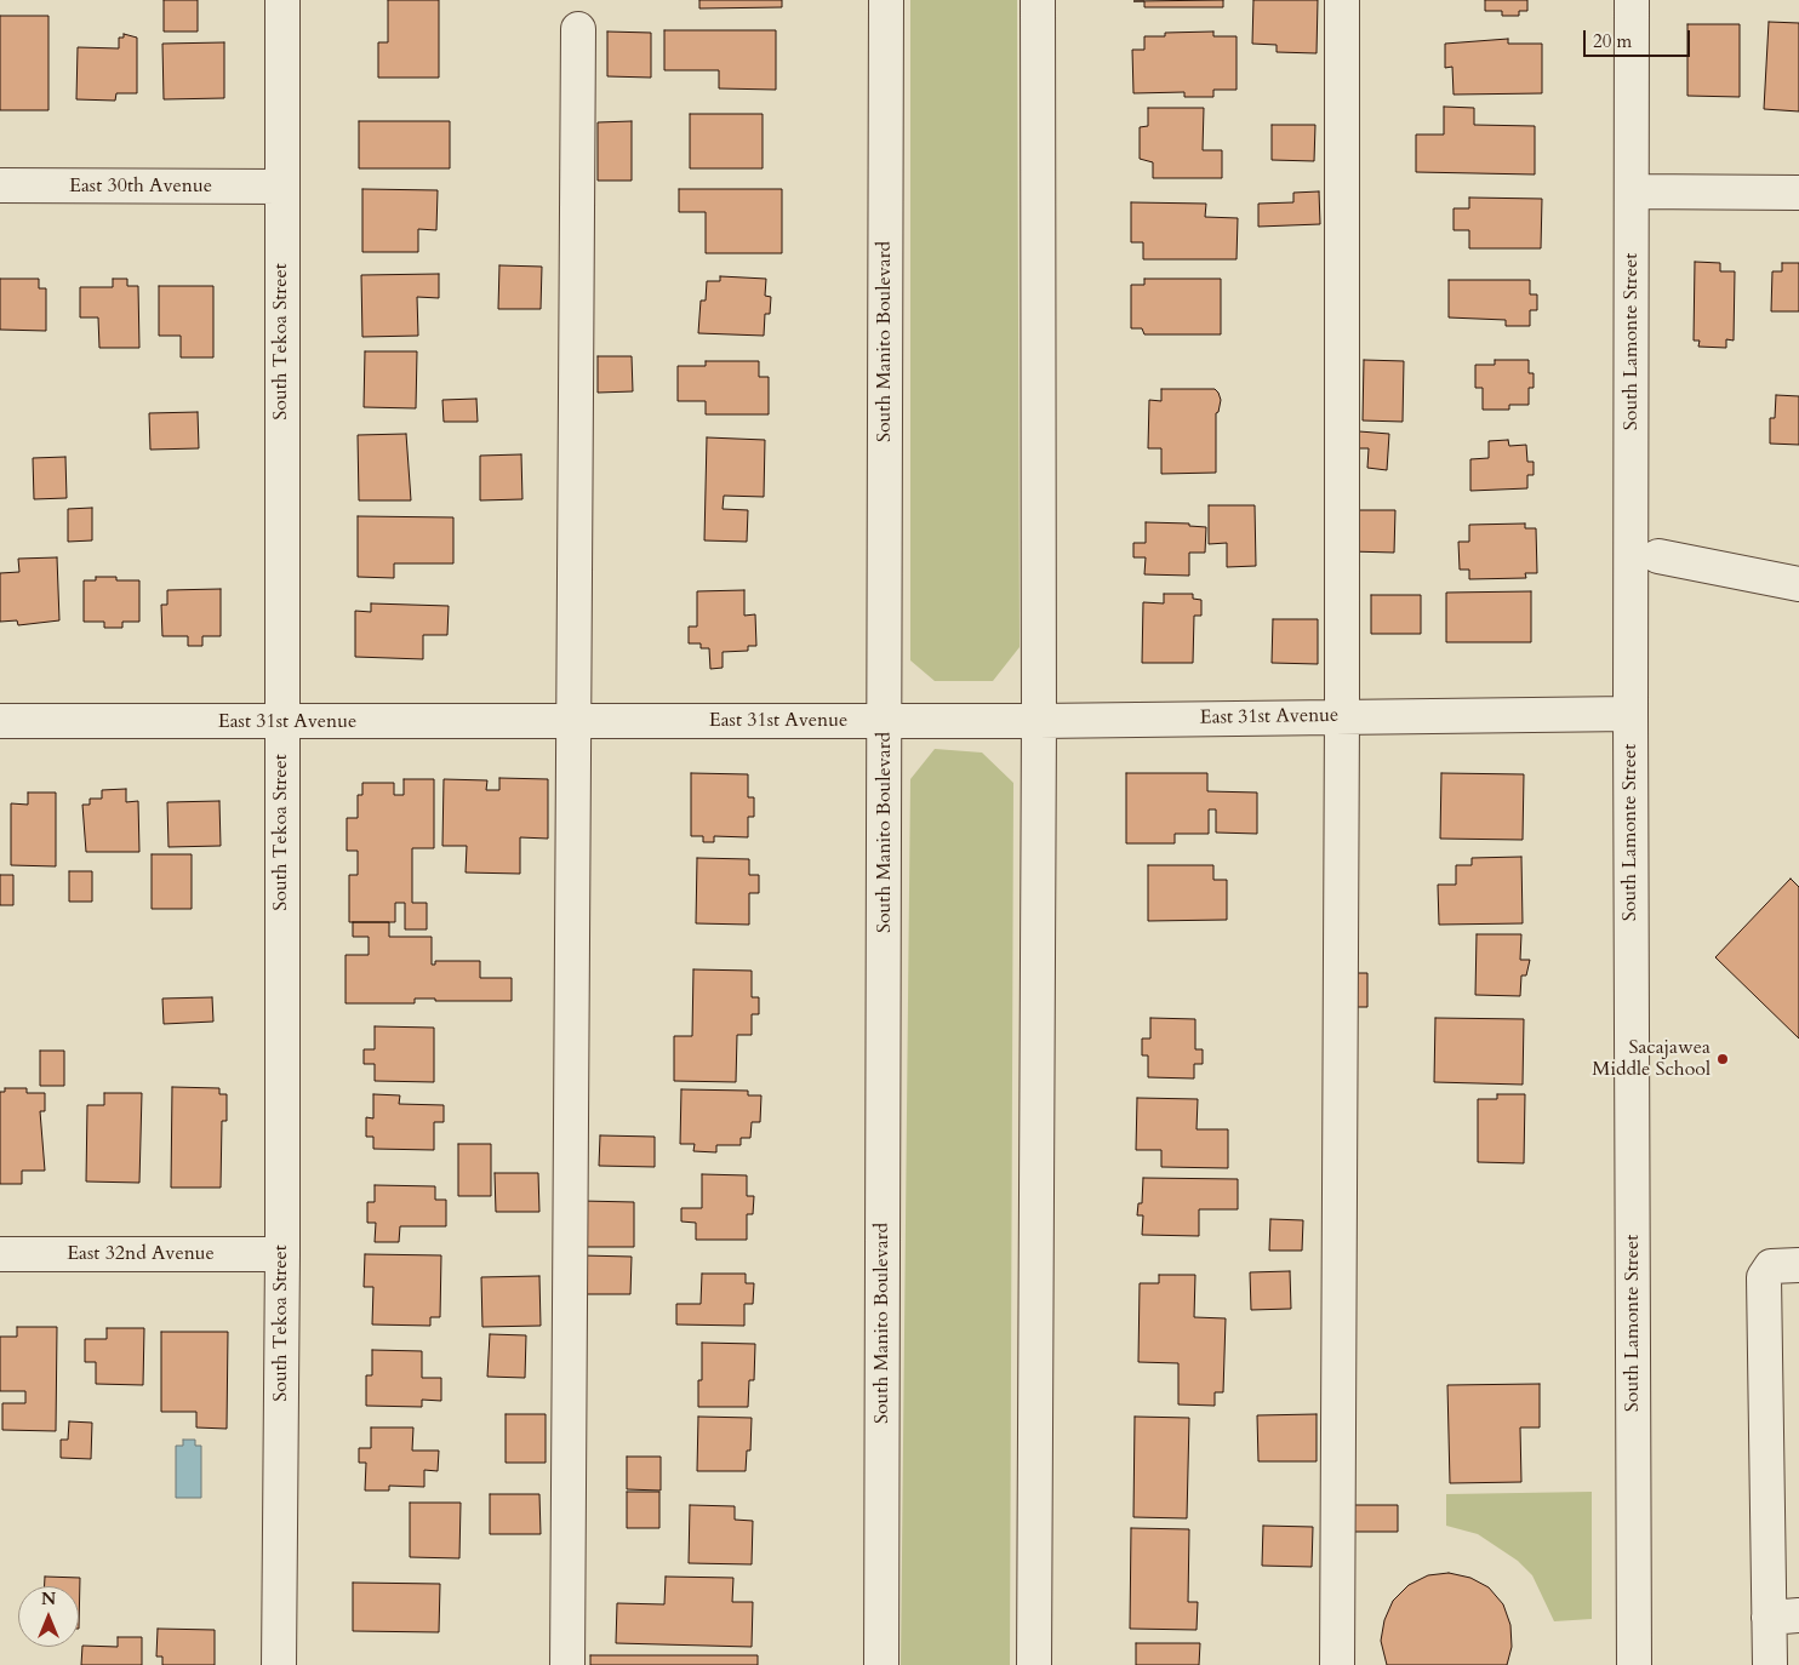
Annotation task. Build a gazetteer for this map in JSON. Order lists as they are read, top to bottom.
{
  "streets": {
    "street": [
      "East 30th Avenue",
      "South Tekoa Street",
      "South Manito Boulevard",
      "South Lamonte Street",
      "East 31st Avenue",
      "East 32nd Avenue"
    ]
  },
  "crossings": [
    ["East 30th Avenue", "South Tekoa Street"],
    ["South Tekoa Street", "East 31st Avenue"],
    ["South Tekoa Street", "East 32nd Avenue"],
    ["South Manito Boulevard", "East 31st Avenue"],
    ["South Lamonte Street", "East 31st Avenue"]
  ],
  "places": ["Sacajawea Middle School"],
  "scale_bar": "20 m",
  "north": "top"
}
